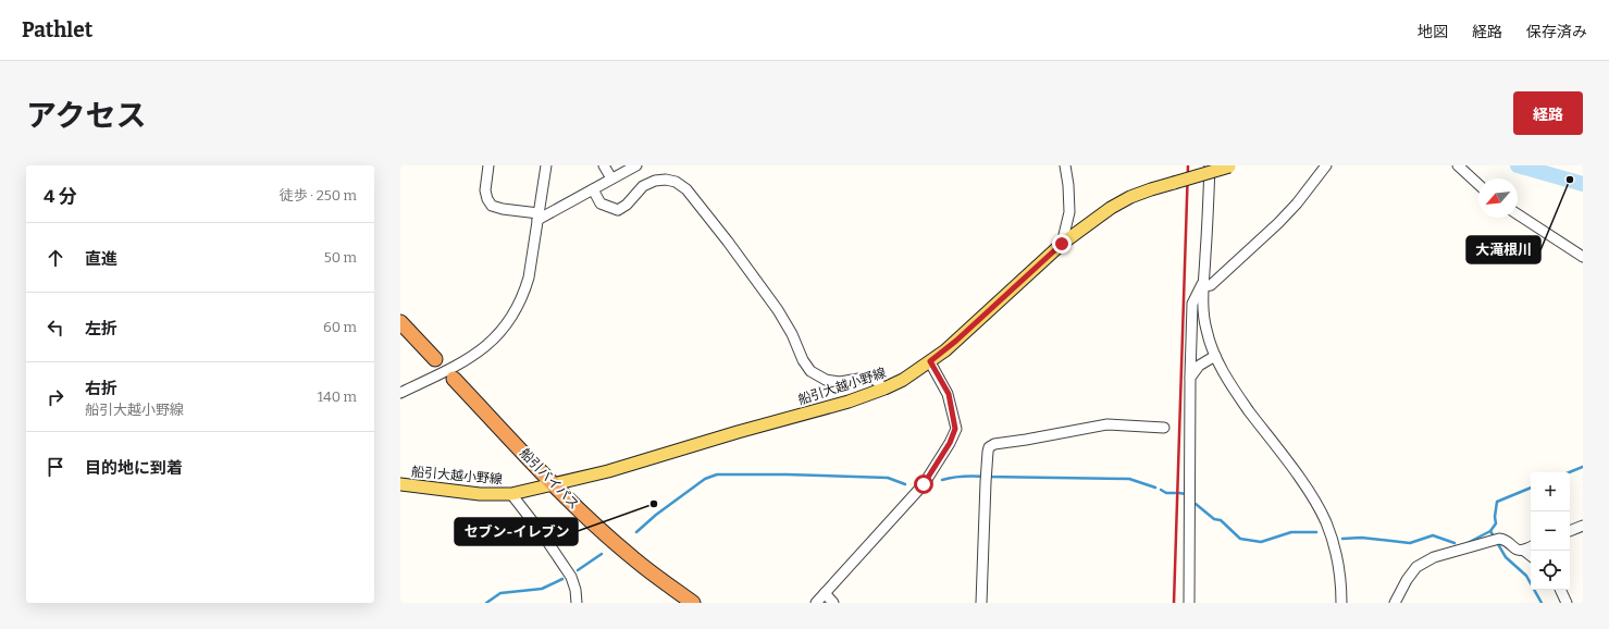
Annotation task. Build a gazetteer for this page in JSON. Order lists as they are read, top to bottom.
{
  "streets": {
    "highway": ["船引バイパス"],
    "main road": ["船引大越小野線"]
  },
  "crossings": [
    ["船引大越小野線", "船引バイパス"]
  ],
  "places": ["大滝根川", "セブン-イレブン"],
  "north": "bottom left",
  "page": {
    "header": "Pathlet",
    "nav": ["地図", "経路", "保存済み"],
    "title": "アクセス",
    "buttons": "経路",
    "heading": ["4 分", "徒歩 · 250 m"],
    "list": [
      ["直進", "50 m"],
      ["左折", "60 m"],
      ["右折", "船引大越小野線", "140 m"],
      "目的地に到着"
    ],
    "map_buttons": ["+", "−"]
  }
}
